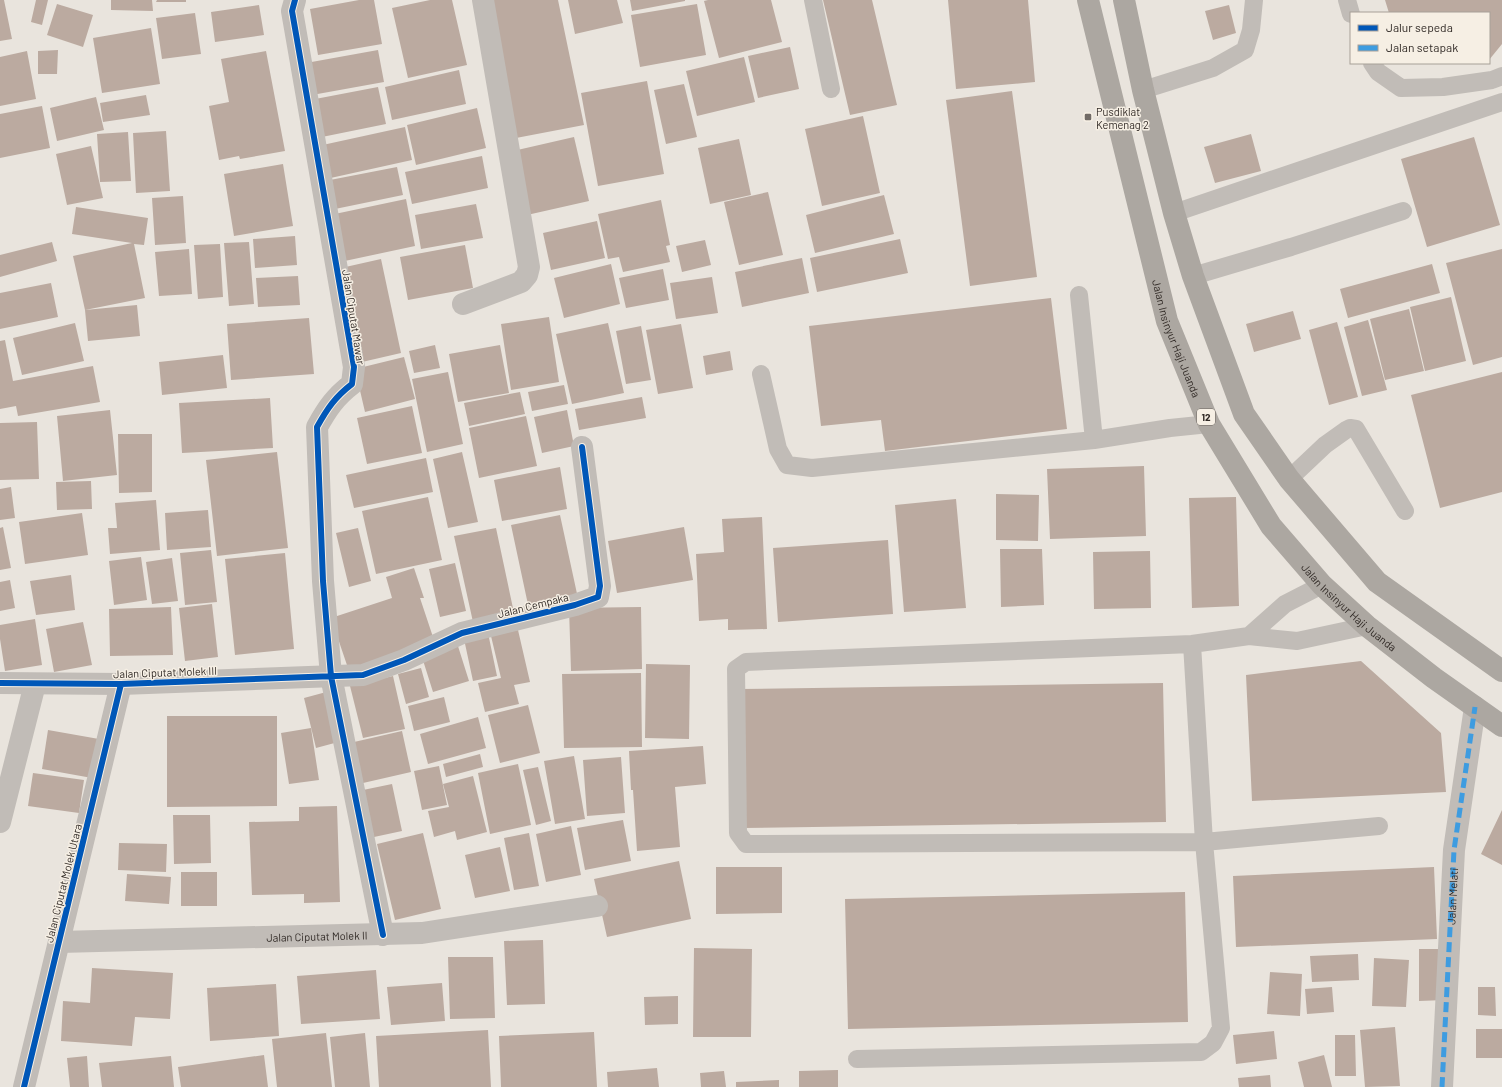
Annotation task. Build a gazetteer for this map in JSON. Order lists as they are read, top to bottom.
{
  "streets": {
    "highway": ["Jalan Insinyur Haji Juanda", "12"],
    "street": [
      "Jalan Ciputat Mawar",
      "Jalan Cempaka",
      "Jalan Ciputat Molek III",
      "Jalan Ciputat Molek Utara",
      "Jalan Melati",
      "Jalan Ciputat Molek II"
    ]
  },
  "crossings": [
    ["Jalan Ciputat Mawar", "Jalan Cempaka"],
    ["Jalan Ciputat Mawar", "Jalan Ciputat Molek III"],
    ["Jalan Ciputat Mawar", "Jalan Ciputat Molek II"],
    ["Jalan Insinyur Haji Juanda", "Jalan Melati"],
    ["Jalan Cempaka", "Jalan Ciputat Molek III"],
    ["Jalan Ciputat Molek III", "Jalan Ciputat Molek Utara"],
    ["Jalan Ciputat Molek Utara", "Jalan Ciputat Molek II"]
  ],
  "places": {
    "transit": ["Pusdiklat Kemenag 2"]
  },
  "legend": ["Jalur sepeda", "Jalan setapak"]
}
